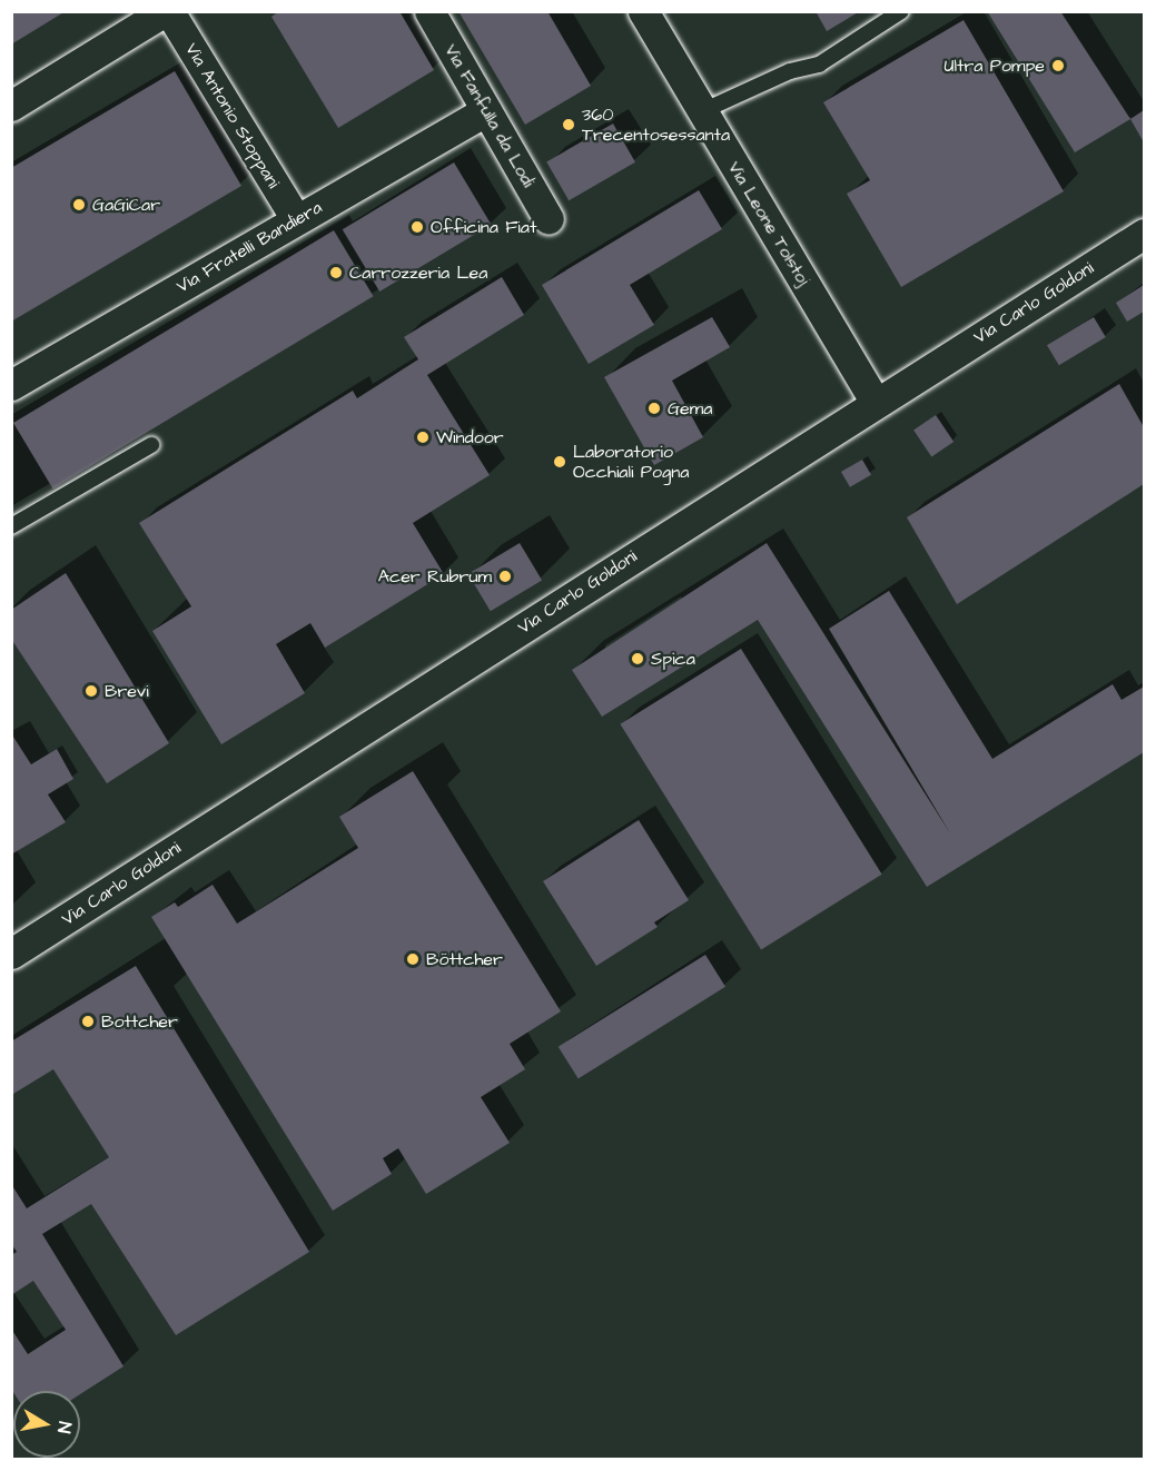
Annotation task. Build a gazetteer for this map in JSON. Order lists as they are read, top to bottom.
{
  "streets": {
    "street": [
      "Via Antonio Stoppani",
      "Via Fanfulla da Lodi",
      "Via Leone Tolstoj",
      "Via Fratelli Bandiera",
      "Via Carlo Goldoni"
    ]
  },
  "crossings": [
    ["Via Antonio Stoppani", "Via Fratelli Bandiera"],
    ["Via Fanfulla da Lodi", "Via Fratelli Bandiera"],
    ["Via Leone Tolstoj", "Via Carlo Goldoni"]
  ],
  "places": [
    "Ultra Pompe",
    "360 Trecentosessanta",
    "GaGiCar",
    "Officina Fiat",
    "Carrozzeria Lea",
    "Gema",
    "Windoor",
    "Laboratorio Occhiali Pogna",
    "Acer Rubrum",
    "Spica",
    "Brevi",
    "Böttcher",
    "Bottcher"
  ],
  "north": "right"
}
